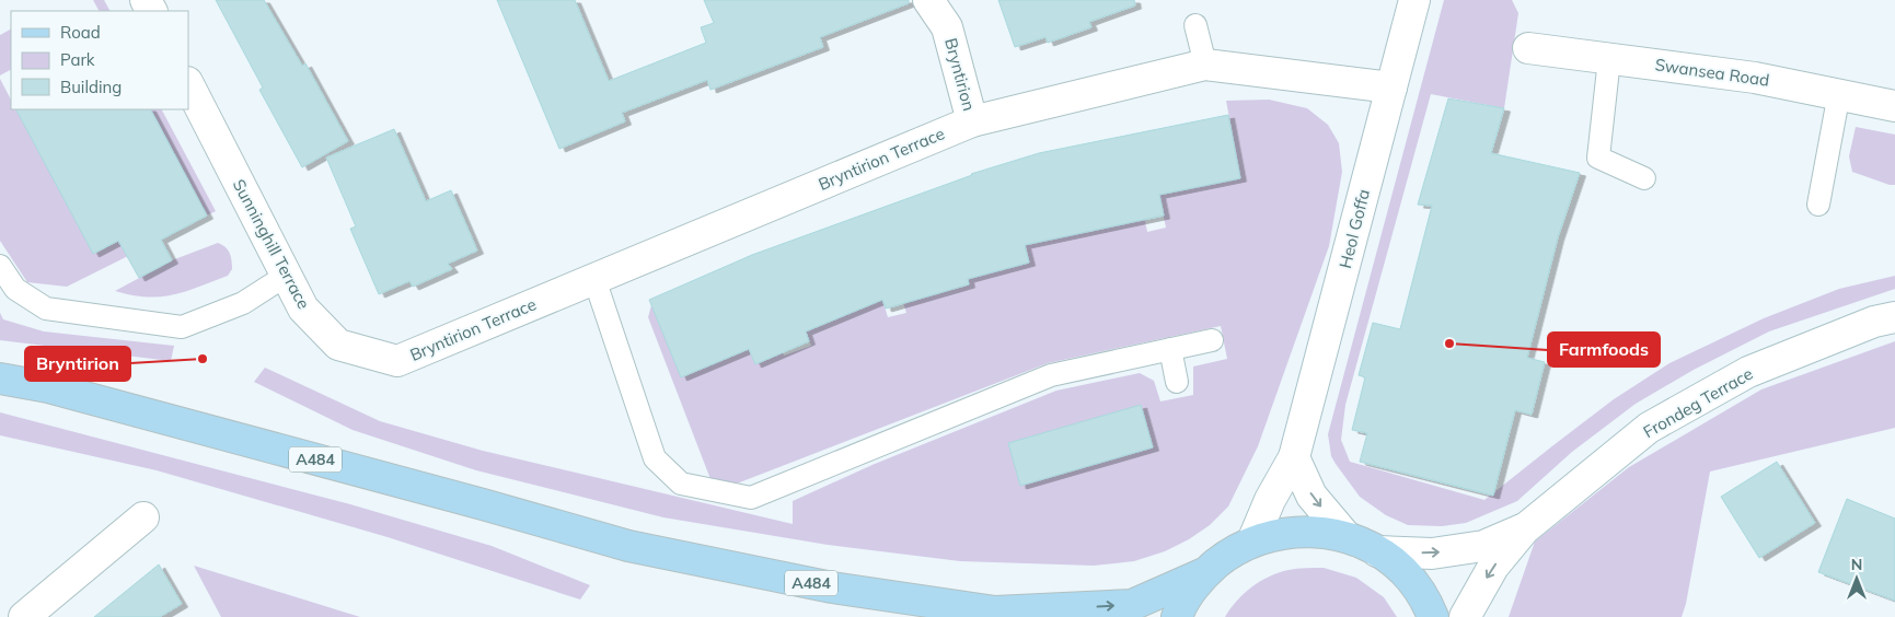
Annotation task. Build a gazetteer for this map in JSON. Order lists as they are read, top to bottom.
{
  "streets": {
    "main road": ["A484"],
    "street": [
      "Swansea Road",
      "Bryntirion",
      "Bryntirion Terrace",
      "Heol Goffa",
      "Sunninghill Terrace",
      "Frondeg Terrace"
    ]
  },
  "crossings": [
    ["Bryntirion", "Bryntirion Terrace"],
    ["Bryntirion Terrace", "Heol Goffa"],
    ["Bryntirion Terrace", "Sunninghill Terrace"]
  ],
  "places": ["Farmfoods", "Bryntirion"],
  "legend": ["Road", "Park", "Building"],
  "north": "top"
}
